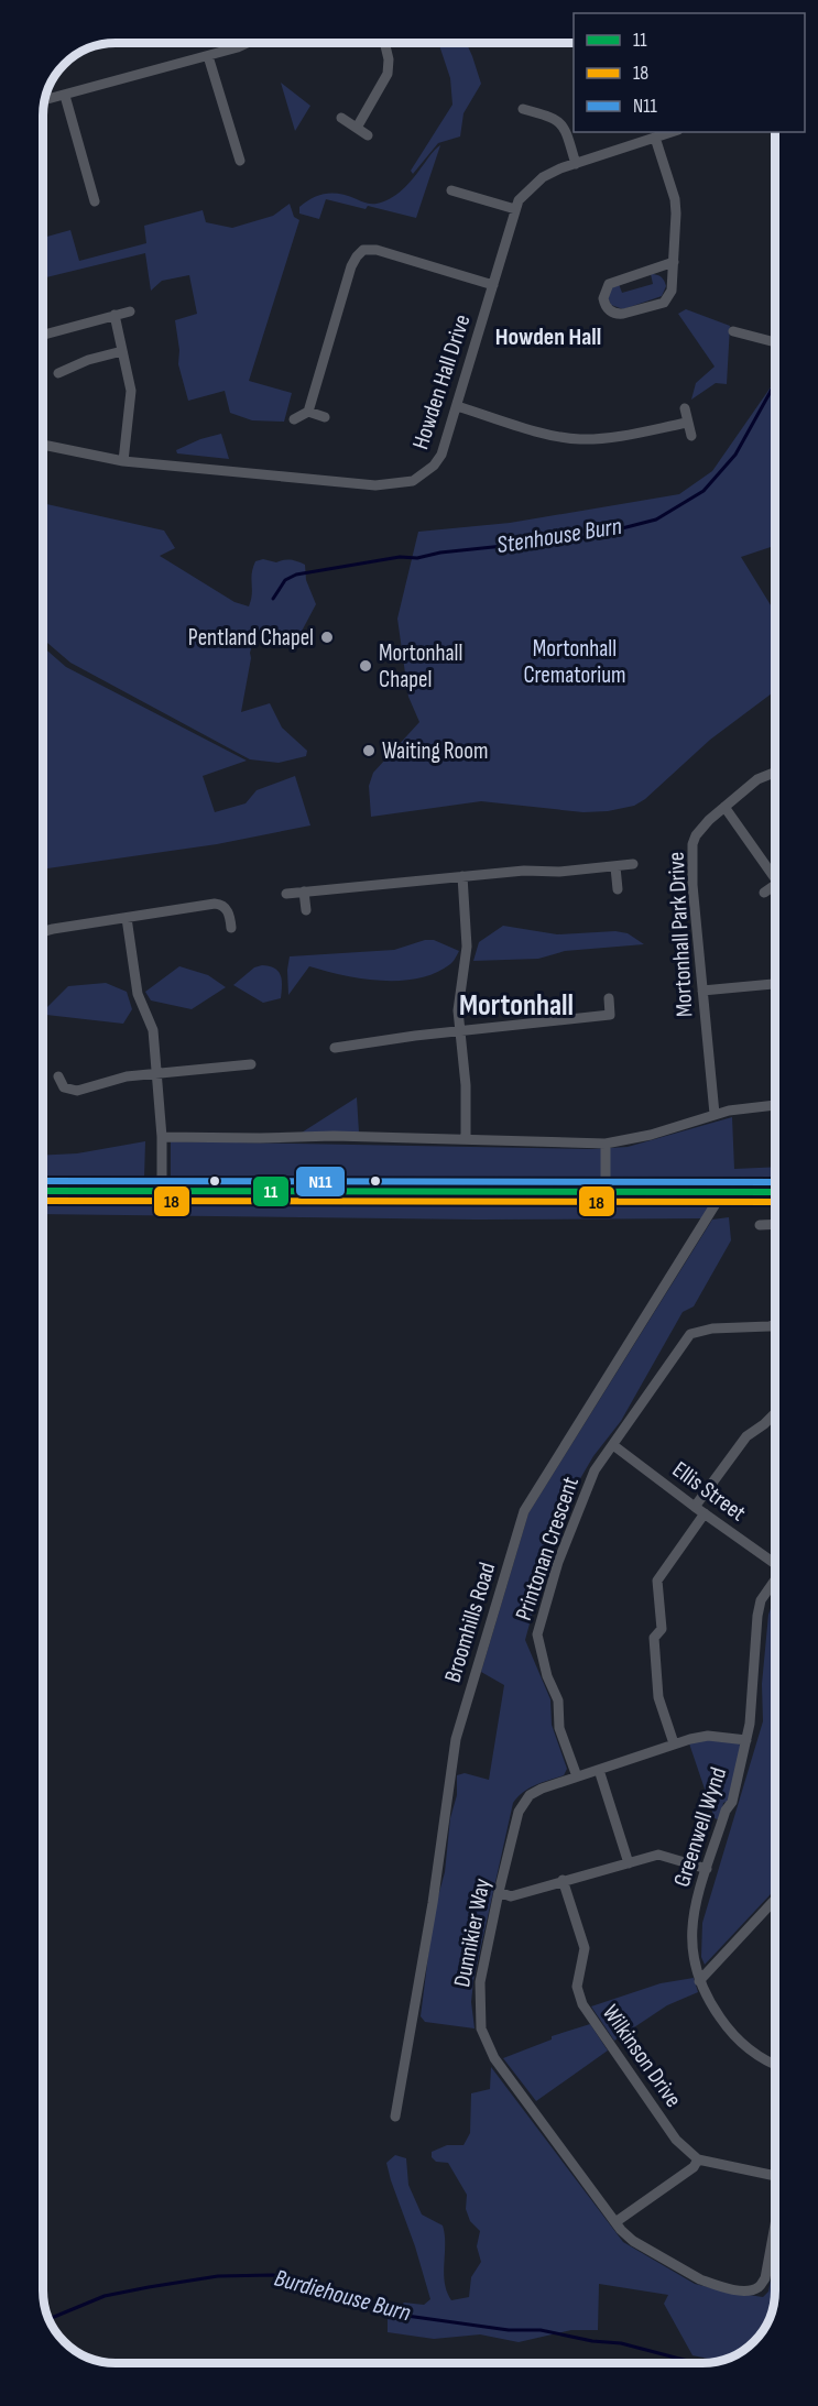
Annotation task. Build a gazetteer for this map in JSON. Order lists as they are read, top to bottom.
{
  "streets": {
    "street": [
      "Howden Hall Drive",
      "Mortonhall Park Drive",
      "Ellis Street",
      "Printonan Crescent",
      "Broomhills Road",
      "Greenwell Wynd",
      "Dunnikier Way",
      "Wilkinson Drive"
    ]
  },
  "crossings": [
    ["Ellis Street", "Printonan Crescent"],
    ["Printonan Crescent", "Dunnikier Way"],
    ["Greenwell Wynd", "Dunnikier Way"]
  ],
  "districts": ["Howden Hall", "Mortonhall"],
  "water": ["Stenhouse Burn", "Burdiehouse Burn"],
  "parks": ["Mortonhall Crematorium"],
  "places": ["Pentland Chapel", "Mortonhall Chapel", "Waiting Room"],
  "lines": ["transit line N11", "transit line 11", "transit line 18"],
  "legend": ["11", "18", "N11"]
}
